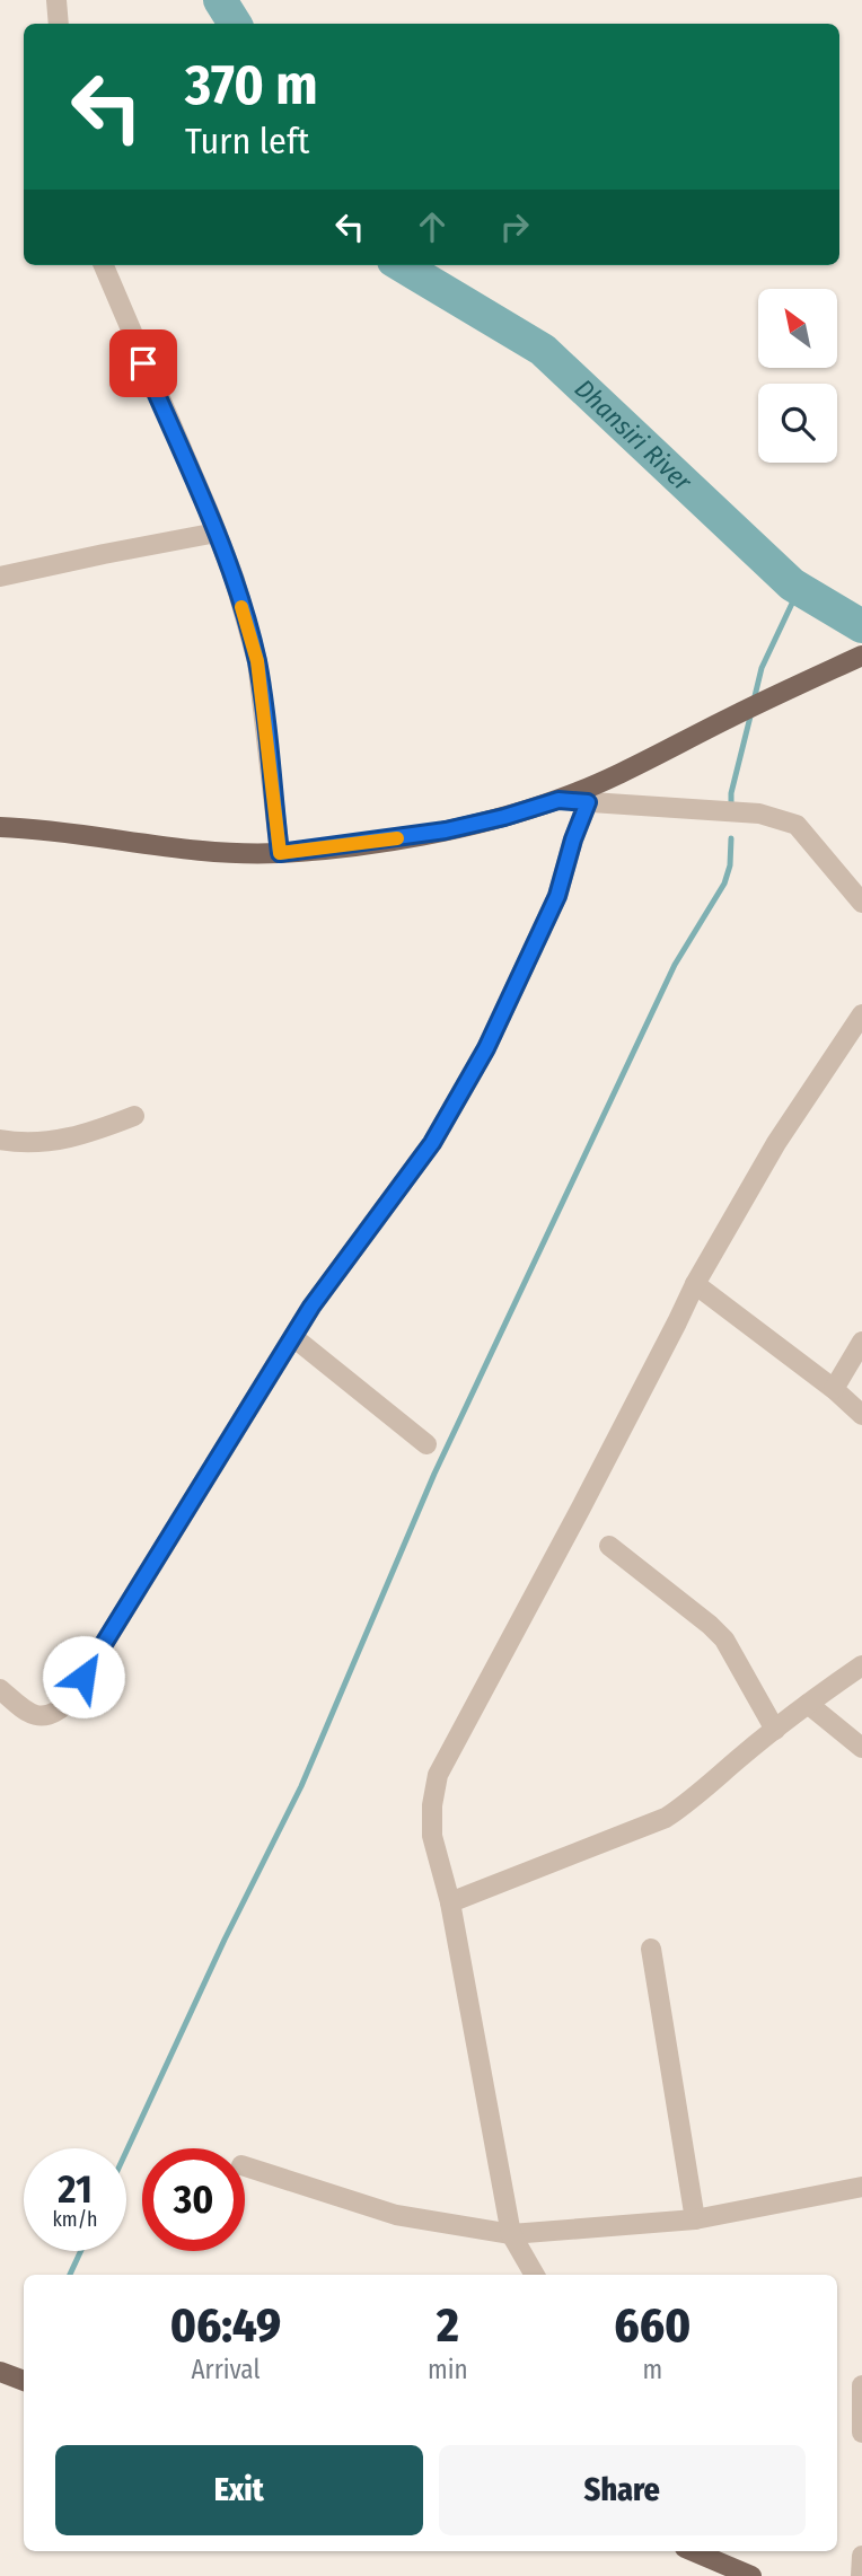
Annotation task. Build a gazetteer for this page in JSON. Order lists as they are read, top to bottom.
{
  "water": ["Dhansiri River"],
  "north": "top left",
  "page": {
    "turn": ["370 m", "Turn left"],
    "speed": "21 km/h",
    "limit": "30",
    "eta": [
      "06:49",
      "Arrival",
      "2",
      "min",
      "660",
      "m"
    ],
    "buttons": ["Exit", "Share"]
  }
}
